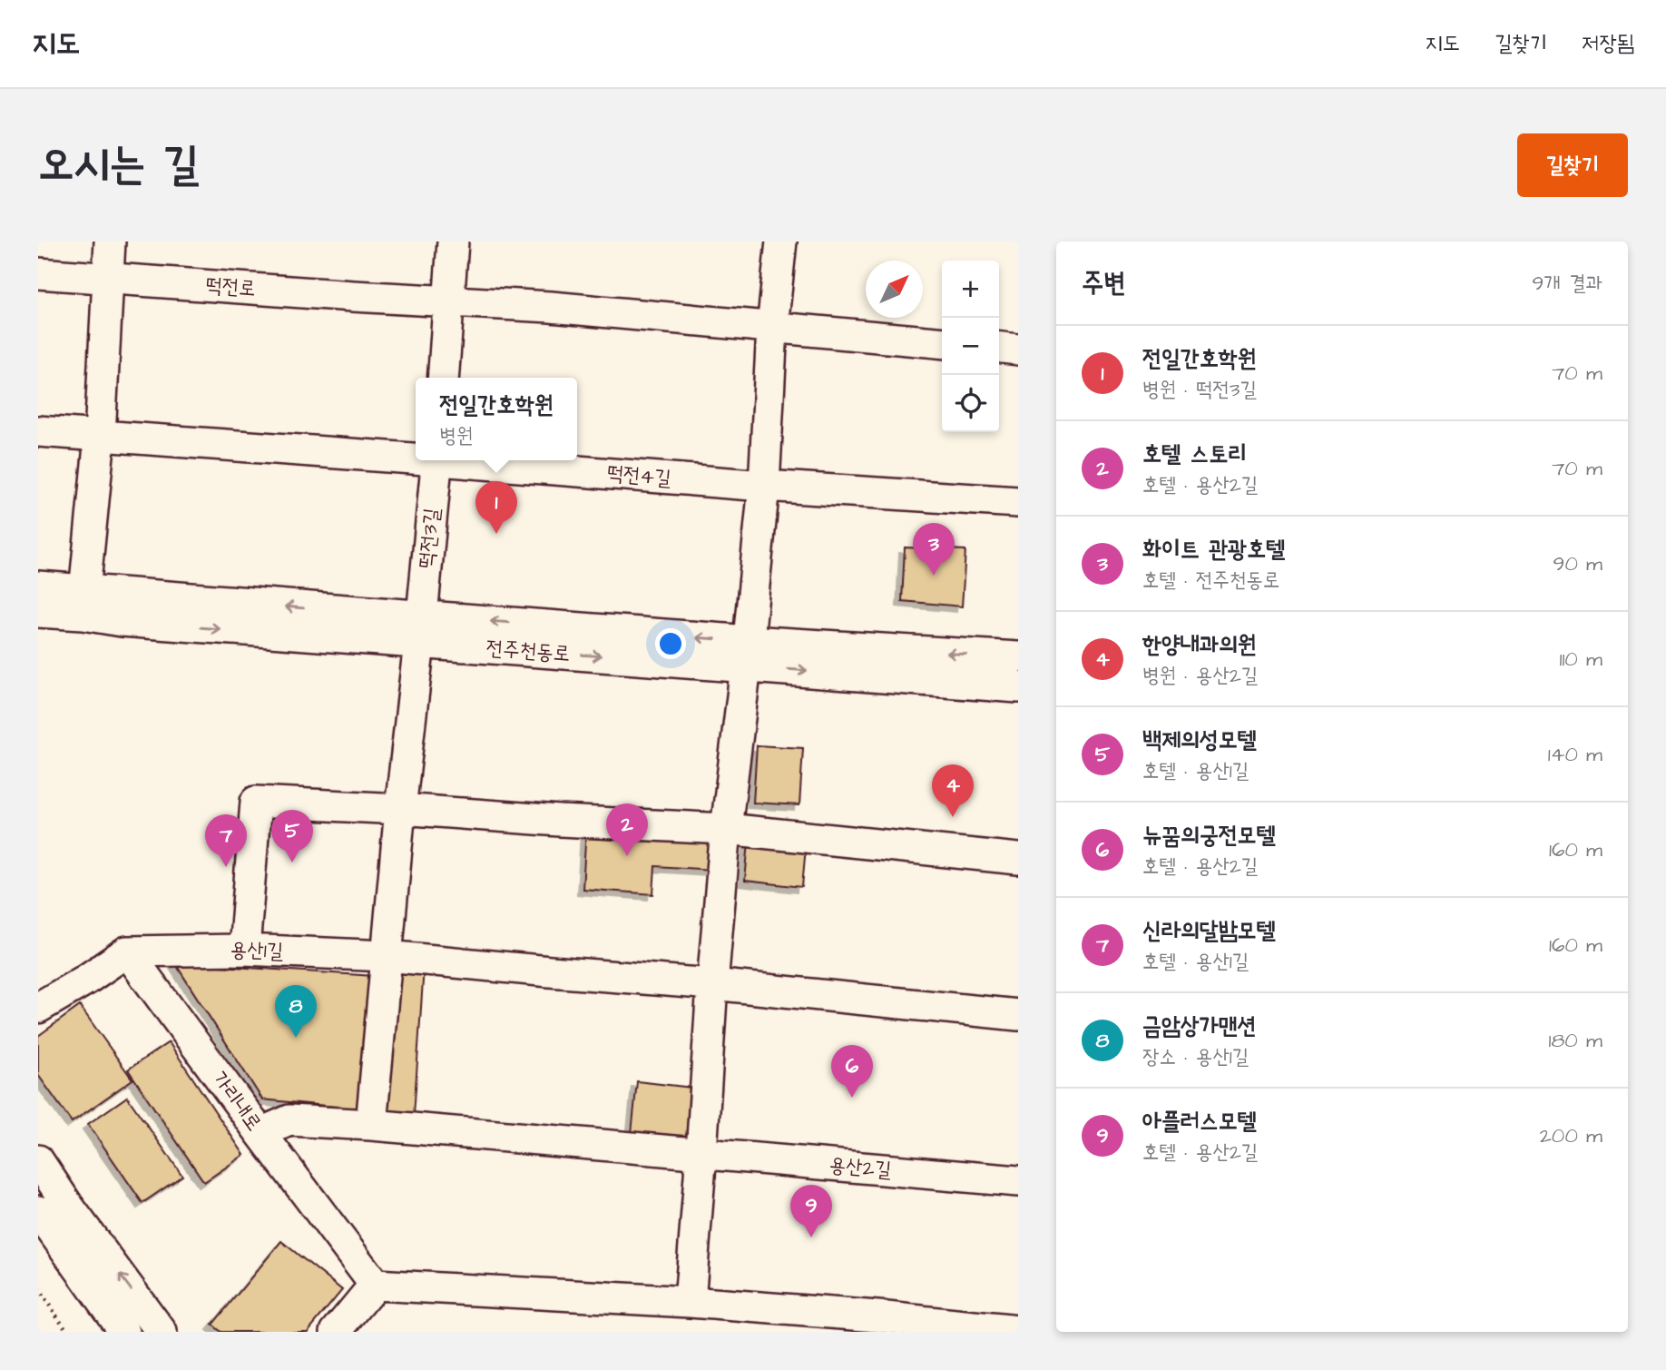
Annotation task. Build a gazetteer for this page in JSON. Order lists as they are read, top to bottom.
{
  "streets": {
    "street": [
      "떡전로",
      "떡전4길",
      "떡전3길",
      "전주천동로",
      "용산1길",
      "가리내로",
      "용산2길"
    ]
  },
  "crossings": [
    ["떡전3길", "전주천동로"],
    ["용산1길", "가리내로"]
  ],
  "north": "top right",
  "page": {
    "header": "지도",
    "nav": ["지도", "길찾기", "저장됨"],
    "buttons": "길찾기",
    "title": "오시는 길",
    "heading": ["주변", "9개 결과"],
    "map_buttons": ["+", "−"],
    "list": [
      {
        "mark": "1",
        "name": "전일간호학원",
        "note": "병원 · 떡전3길",
        "value": "70 m"
      },
      {
        "mark": "2",
        "name": "호텔 스토리",
        "note": "호텔 · 용산2길",
        "value": "70 m"
      },
      {
        "mark": "3",
        "name": "화이트 관광호텔",
        "note": "호텔 · 전주천동로",
        "value": "90 m"
      },
      {
        "mark": "4",
        "name": "한양내과의원",
        "note": "병원 · 용산2길",
        "value": "110 m"
      },
      {
        "mark": "5",
        "name": "백제의성모텔",
        "note": "호텔 · 용산1길",
        "value": "140 m"
      },
      {
        "mark": "6",
        "name": "뉴꿈의궁전모텔",
        "note": "호텔 · 용산2길",
        "value": "160 m"
      },
      {
        "mark": "7",
        "name": "신라의달밤모텔",
        "note": "호텔 · 용산1길",
        "value": "160 m"
      },
      {
        "mark": "8",
        "name": "금암상가맨션",
        "note": "장소 · 용산1길",
        "value": "180 m"
      },
      {
        "mark": "9",
        "name": "아플러스모텔",
        "note": "호텔 · 용산2길",
        "value": "200 m"
      }
    ],
    "popup": ["전일간호학원", "병원"],
    "pins": [
      "1",
      "3",
      "4",
      "2",
      "5",
      "7",
      "8",
      "6",
      "9"
    ]
  }
}
